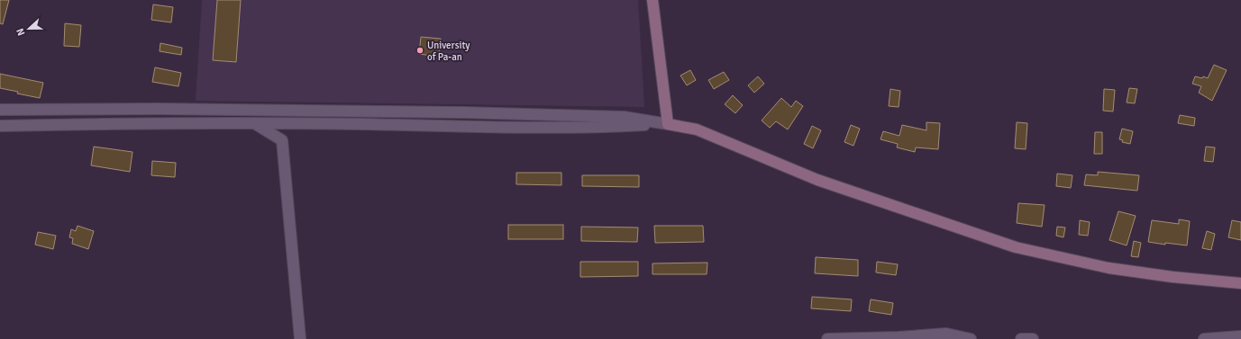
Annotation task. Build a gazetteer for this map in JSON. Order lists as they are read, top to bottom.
{
  "places": ["University of Pa-an"],
  "north": "left"
}
